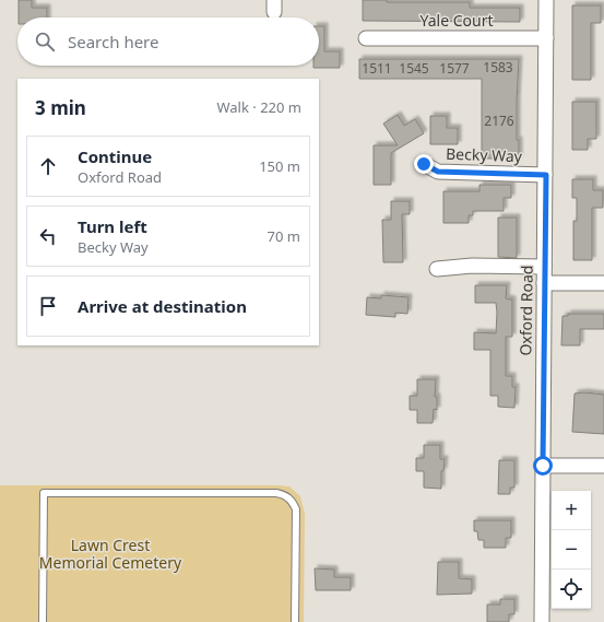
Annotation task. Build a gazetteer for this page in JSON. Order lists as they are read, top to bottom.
{
  "streets": {
    "street": ["Yale Court", "Becky Way", "Oxford Road"]
  },
  "crossings": [
    ["Yale Court", "Oxford Road"],
    ["Becky Way", "Oxford Road"]
  ],
  "parks": ["Lawn Crest Memorial Cemetery"],
  "house_numbers": [
    "1583",
    "1511",
    "1545",
    "1577",
    "2176"
  ],
  "page": {
    "search": "Search here",
    "heading": ["3 min", "Walk · 220 m"],
    "list": [
      ["Continue", "Oxford Road", "150 m"],
      ["Turn left", "Becky Way", "70 m"],
      "Arrive at destination"
    ],
    "map_buttons": ["+", "−"]
  }
}
